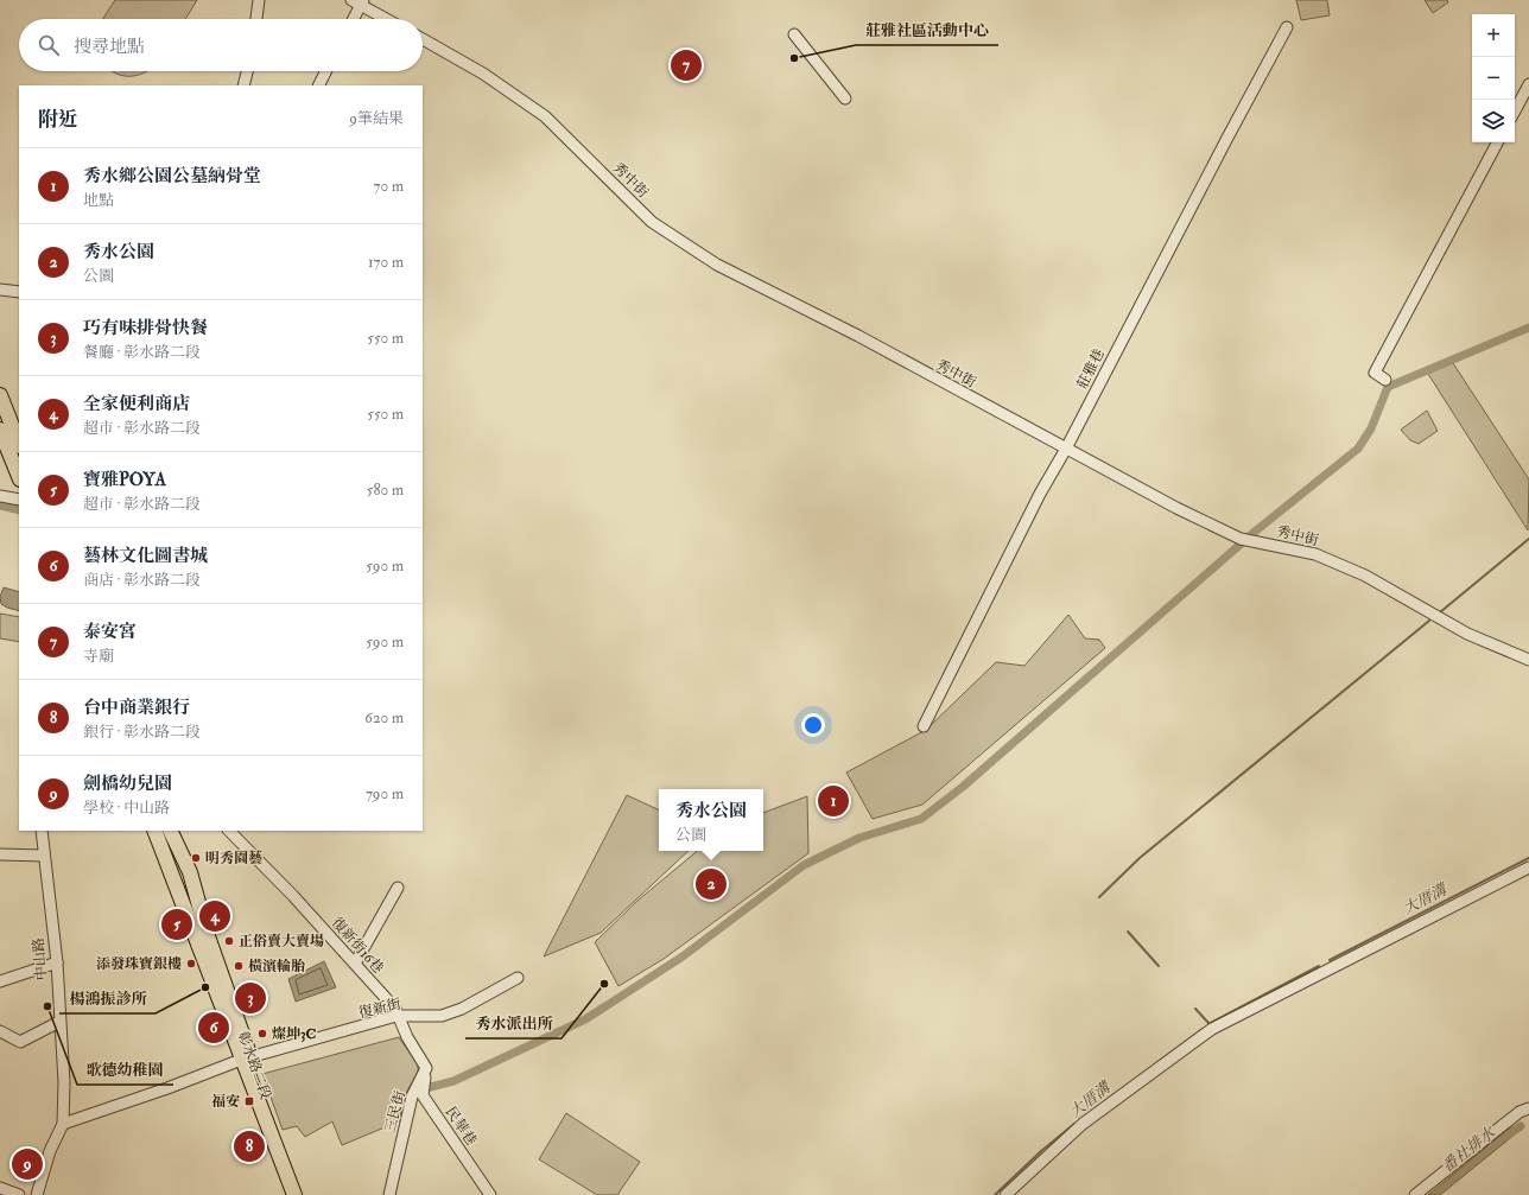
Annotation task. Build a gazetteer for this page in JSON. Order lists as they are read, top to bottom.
{
  "streets": {
    "main road": ["彰水路二段"],
    "street": [
      "秀中街",
      "莊雅巷",
      "復新街16巷",
      "中山路",
      "復新街",
      "三民街",
      "民華巷"
    ]
  },
  "crossings": [
    ["秀中街", "莊雅巷"],
    ["復新街16巷", "復新街"],
    ["中山路", "復新街"],
    ["復新街", "彰水路二段"],
    ["三民街", "民華巷"]
  ],
  "water": ["大厝溝", "番社排水"],
  "places": {
    "other": [
      "莊雅社區活動中心",
      "明秀園藝",
      "正俗賣大賣場",
      "添發珠寶銀樓",
      "橫濱輪胎",
      "秀水派出所",
      "楊鴻振診所",
      "歌德幼稚園",
      "燦坤3C"
    ],
    "transit": ["福安"]
  },
  "page": {
    "map_buttons": ["+", "−"],
    "search": "搜尋地點",
    "pins": [
      "7",
      "1",
      "2",
      "4",
      "5",
      "3",
      "6",
      "8",
      "9"
    ],
    "heading": ["附近", "9筆結果"],
    "list": [
      {
        "mark": "1",
        "name": "秀水鄉公園公墓納骨堂",
        "note": "地點",
        "value": "70 m"
      },
      {
        "mark": "2",
        "name": "秀水公園",
        "note": "公園",
        "value": "170 m"
      },
      {
        "mark": "3",
        "name": "巧有味排骨快餐",
        "note": "餐廳 · 彰水路二段",
        "value": "550 m"
      },
      {
        "mark": "4",
        "name": "全家便利商店",
        "note": "超市 · 彰水路二段",
        "value": "550 m"
      },
      {
        "mark": "5",
        "name": "寶雅POYA",
        "note": "超市 · 彰水路二段",
        "value": "580 m"
      },
      {
        "mark": "6",
        "name": "藝林文化圖書城",
        "note": "商店 · 彰水路二段",
        "value": "590 m"
      },
      {
        "mark": "7",
        "name": "泰安宮",
        "note": "寺廟",
        "value": "590 m"
      },
      {
        "mark": "8",
        "name": "台中商業銀行",
        "note": "銀行 · 彰水路二段",
        "value": "620 m"
      },
      {
        "mark": "9",
        "name": "劍橋幼兒園",
        "note": "學校 · 中山路",
        "value": "790 m"
      }
    ],
    "popup": ["秀水公園", "公園"]
  }
}
